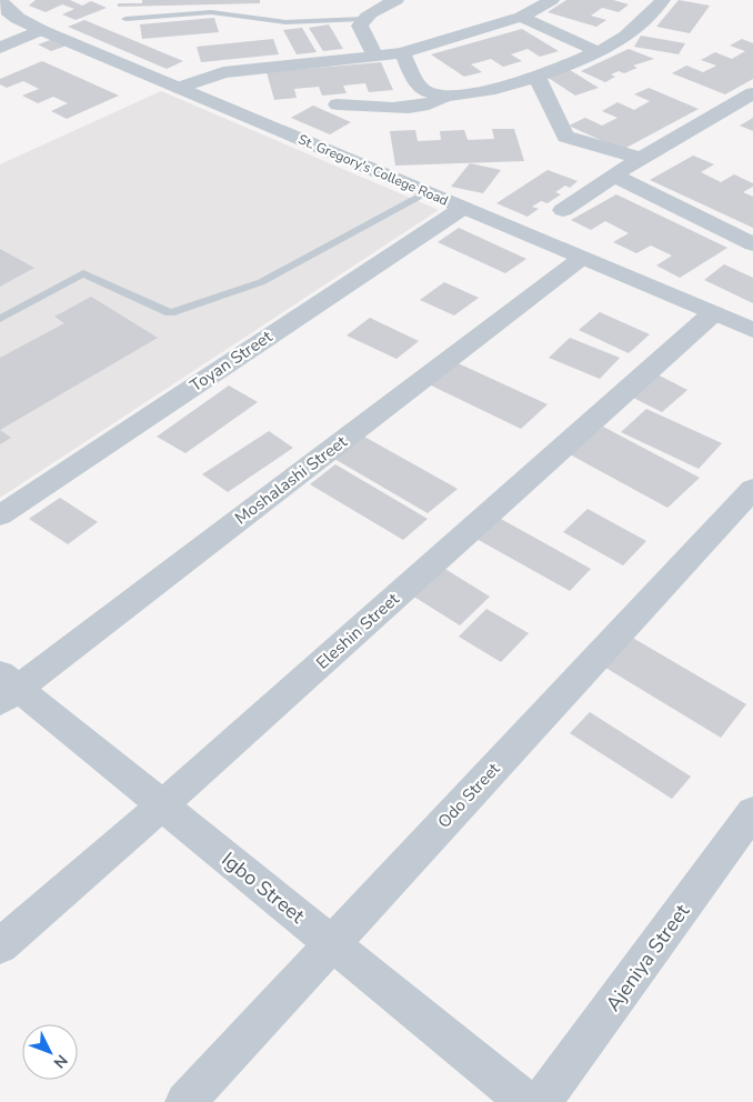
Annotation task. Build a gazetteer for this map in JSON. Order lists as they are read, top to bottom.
{
  "streets": {
    "street": [
      "St. Gregory's College Road",
      "Toyan Street",
      "Moshalashi Street",
      "Eleshin Street",
      "Odo Street",
      "Igbo Street",
      "Ajeniya Street"
    ]
  },
  "crossings": [
    ["St. Gregory's College Road", "Toyan Street"],
    ["St. Gregory's College Road", "Moshalashi Street"],
    ["St. Gregory's College Road", "Eleshin Street"],
    ["Moshalashi Street", "Igbo Street"],
    ["Eleshin Street", "Igbo Street"],
    ["Odo Street", "Igbo Street"]
  ],
  "north": "bottom right"
}
